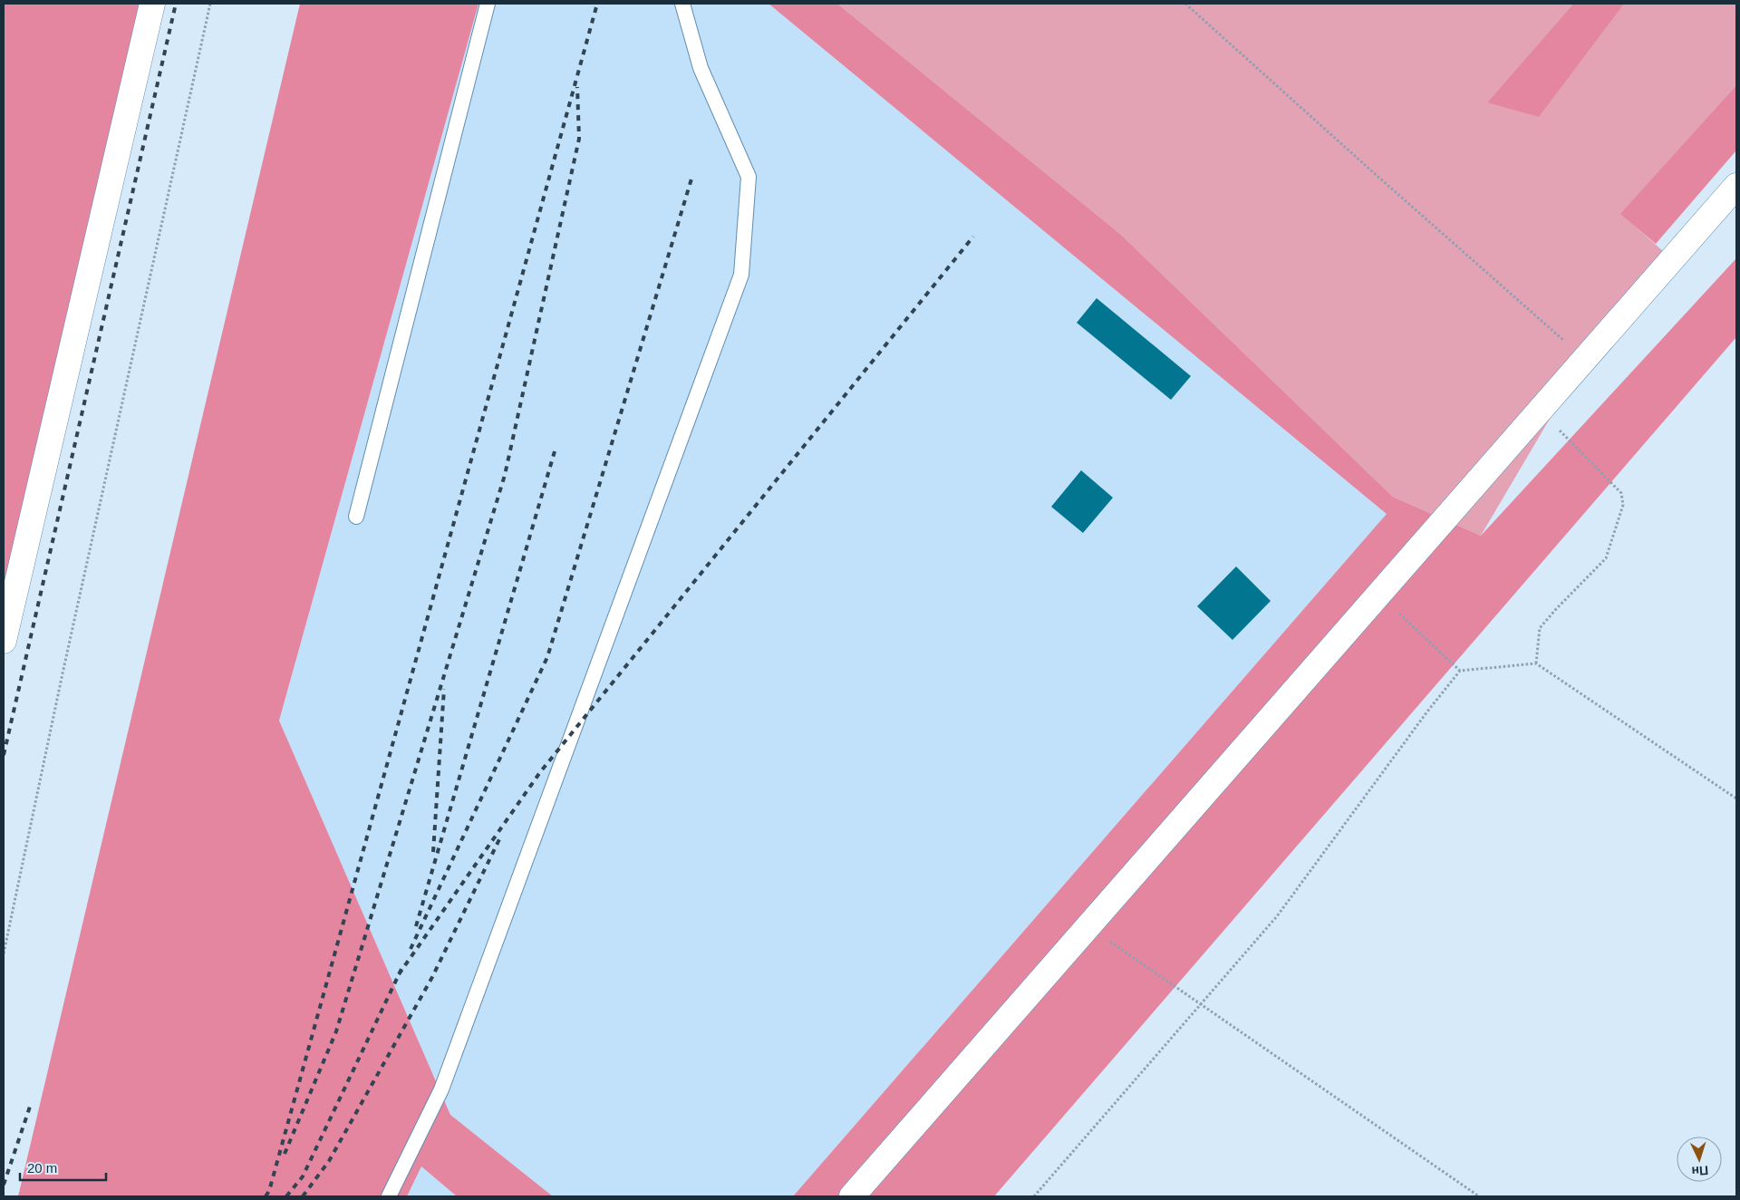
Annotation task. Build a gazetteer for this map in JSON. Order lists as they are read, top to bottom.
{
  "scale_bar": "20 m",
  "north": "bottom"
}
